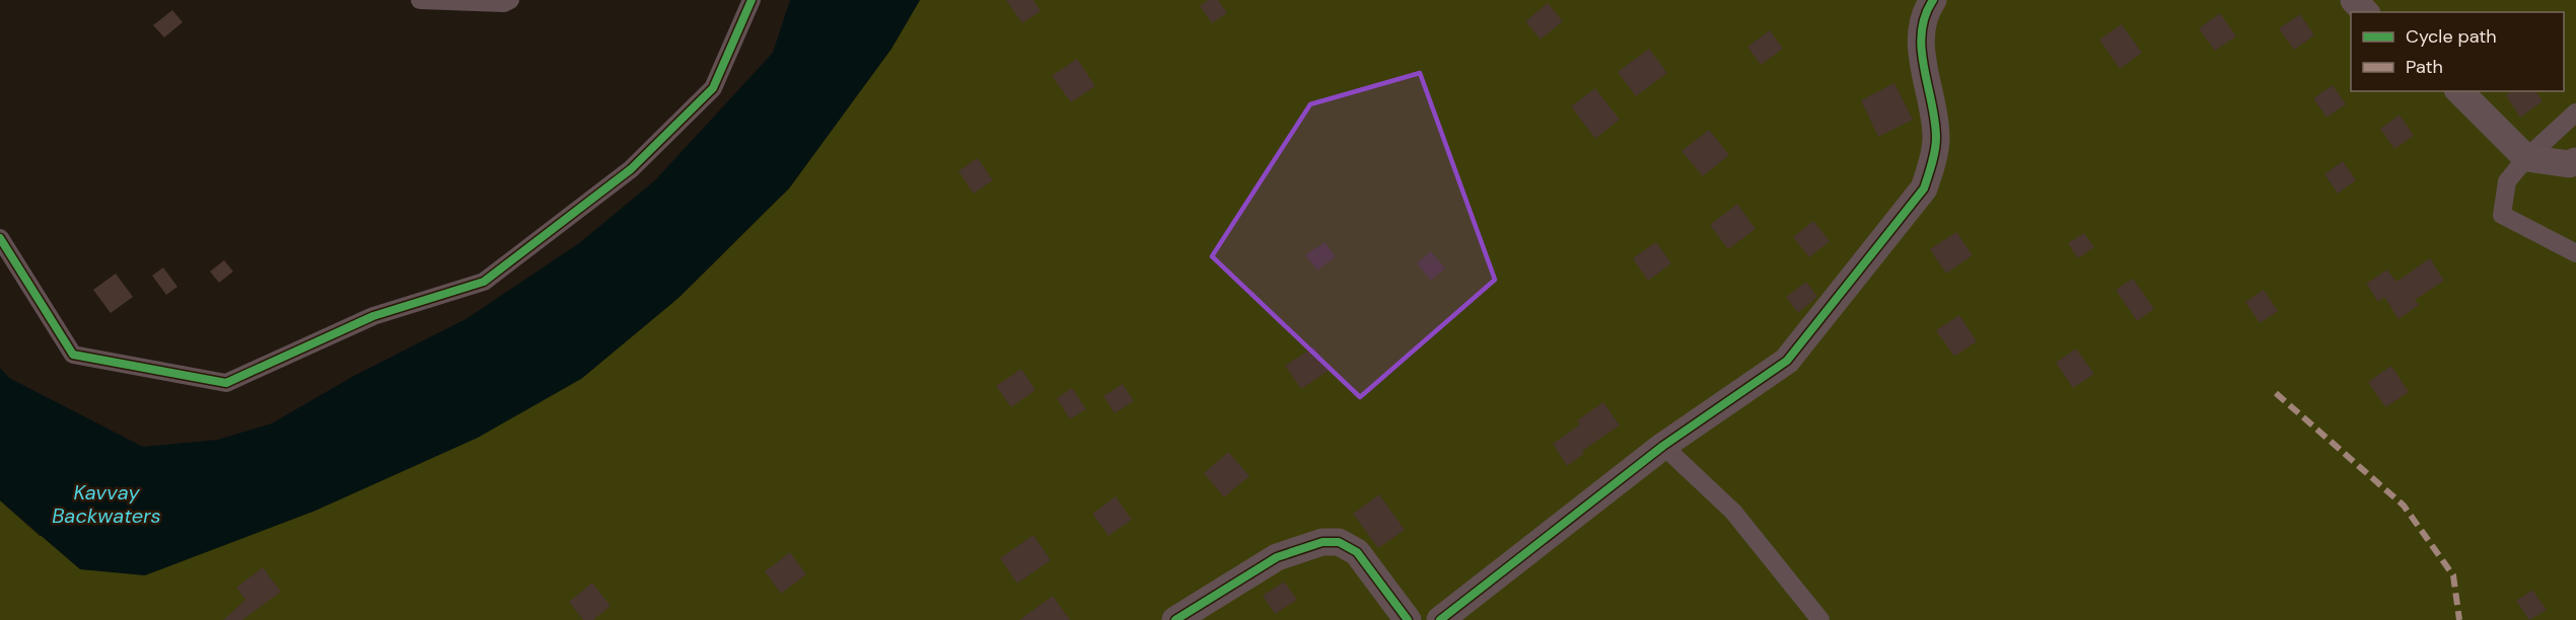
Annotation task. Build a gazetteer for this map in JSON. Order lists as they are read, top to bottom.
{
  "water": ["Kavvay Backwaters"],
  "legend": ["Cycle path", "Path"]
}
